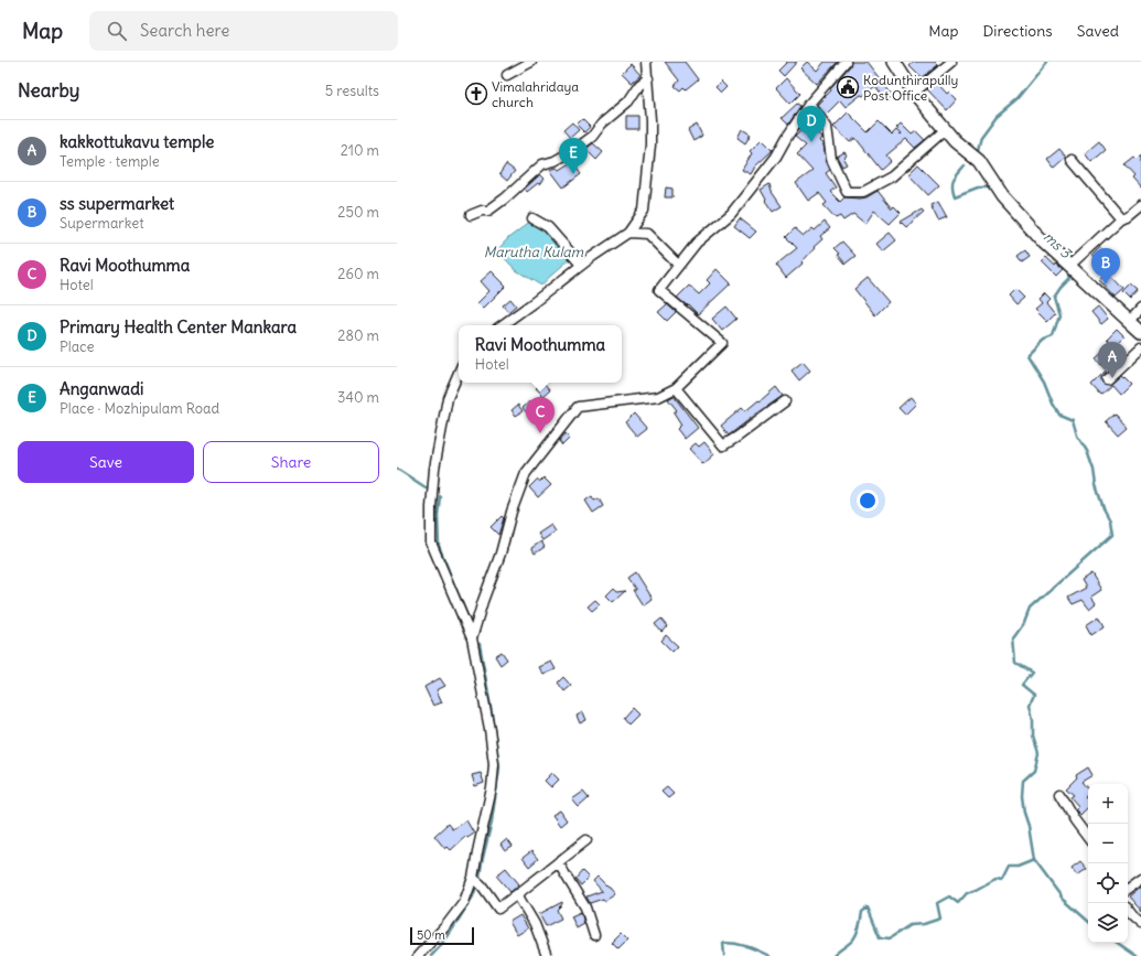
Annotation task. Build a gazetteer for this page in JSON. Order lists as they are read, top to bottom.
{
  "water": ["ms 3", "Marutha Kulam"],
  "places": {
    "public building": ["Kodunthirapully Post Office"],
    "church": ["Vimalahridaya church"]
  },
  "scale_bar": "50 m",
  "page": {
    "header": "Map",
    "search": "Search here",
    "nav": ["Map", "Directions", "Saved"],
    "heading": ["Nearby", "5 results"],
    "pins": [
      "D",
      "E",
      "B",
      "A",
      "C"
    ],
    "list": [
      {
        "mark": "A",
        "name": "kakkottukavu temple",
        "note": "Temple · temple",
        "value": "210 m"
      },
      {
        "mark": "B",
        "name": "ss supermarket",
        "note": "Supermarket",
        "value": "250 m"
      },
      {
        "mark": "C",
        "name": "Ravi Moothumma",
        "note": "Hotel",
        "value": "260 m"
      },
      {
        "mark": "D",
        "name": "Primary Health Center Mankara",
        "note": "Place",
        "value": "280 m"
      },
      {
        "mark": "E",
        "name": "Anganwadi",
        "note": "Place · Mozhipulam Road",
        "value": "340 m"
      }
    ],
    "popup": ["Ravi Moothumma", "Hotel"],
    "buttons": ["Save", "Share"],
    "map_buttons": ["+", "−"],
    "scale": "50 m"
  }
}
